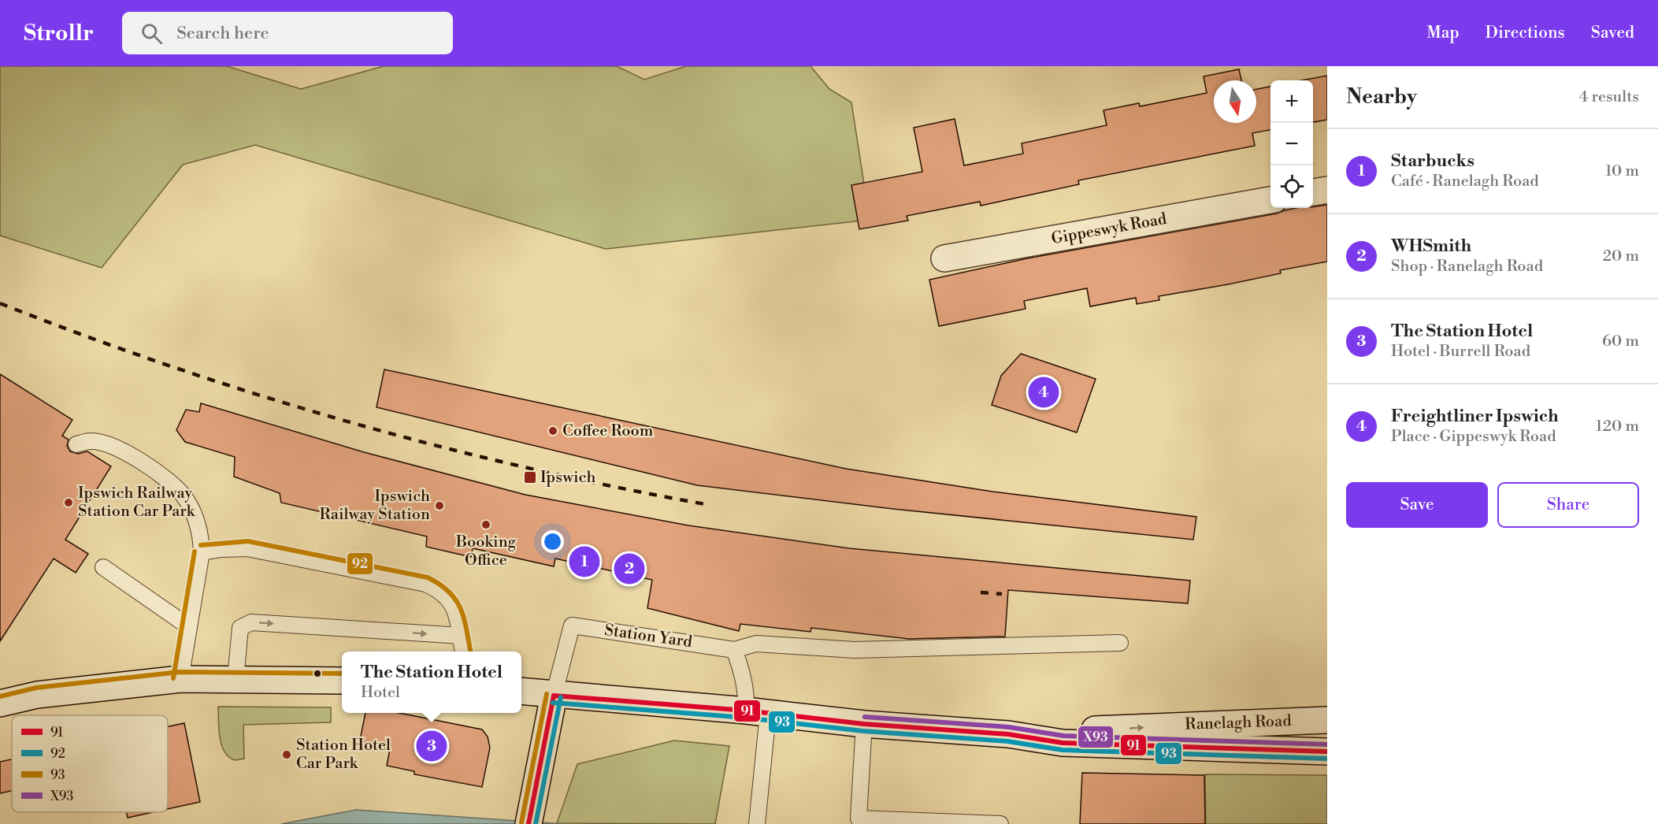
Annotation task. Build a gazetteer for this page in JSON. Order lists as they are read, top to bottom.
{
  "streets": {
    "main road": ["Gippeswyk Road", "Ranelagh Road"],
    "lane": ["Station Yard"]
  },
  "crossings": [
    ["Station Yard", "Ranelagh Road"]
  ],
  "places": {
    "other": [
      "Coffee Room",
      "Ipswich Railway Station Car Park",
      "Ipswich Railway Station",
      "Booking Office",
      "Station Hotel Car Park"
    ],
    "transit": ["Ipswich"]
  },
  "lines": [
    "transit line 92",
    "transit line 91",
    "transit line 93",
    "transit line X93"
  ],
  "legend": [
    "91",
    "92",
    "93",
    "X93"
  ],
  "north": "bottom",
  "page": {
    "header": "Strollr",
    "search": "Search here",
    "nav": ["Map", "Directions", "Saved"],
    "heading": ["Nearby", "4 results"],
    "map_buttons": ["+", "−"],
    "list": [
      {
        "mark": "1",
        "name": "Starbucks",
        "note": "Café · Ranelagh Road",
        "value": "10 m"
      },
      {
        "mark": "2",
        "name": "WHSmith",
        "note": "Shop · Ranelagh Road",
        "value": "20 m"
      },
      {
        "mark": "3",
        "name": "The Station Hotel",
        "note": "Hotel · Burrell Road",
        "value": "60 m"
      },
      {
        "mark": "4",
        "name": "Freightliner Ipswich",
        "note": "Place · Gippeswyk Road",
        "value": "120 m"
      }
    ],
    "pins": [
      "4",
      "1",
      "2",
      "3"
    ],
    "buttons": ["Save", "Share"],
    "popup": ["The Station Hotel", "Hotel"]
  }
}
